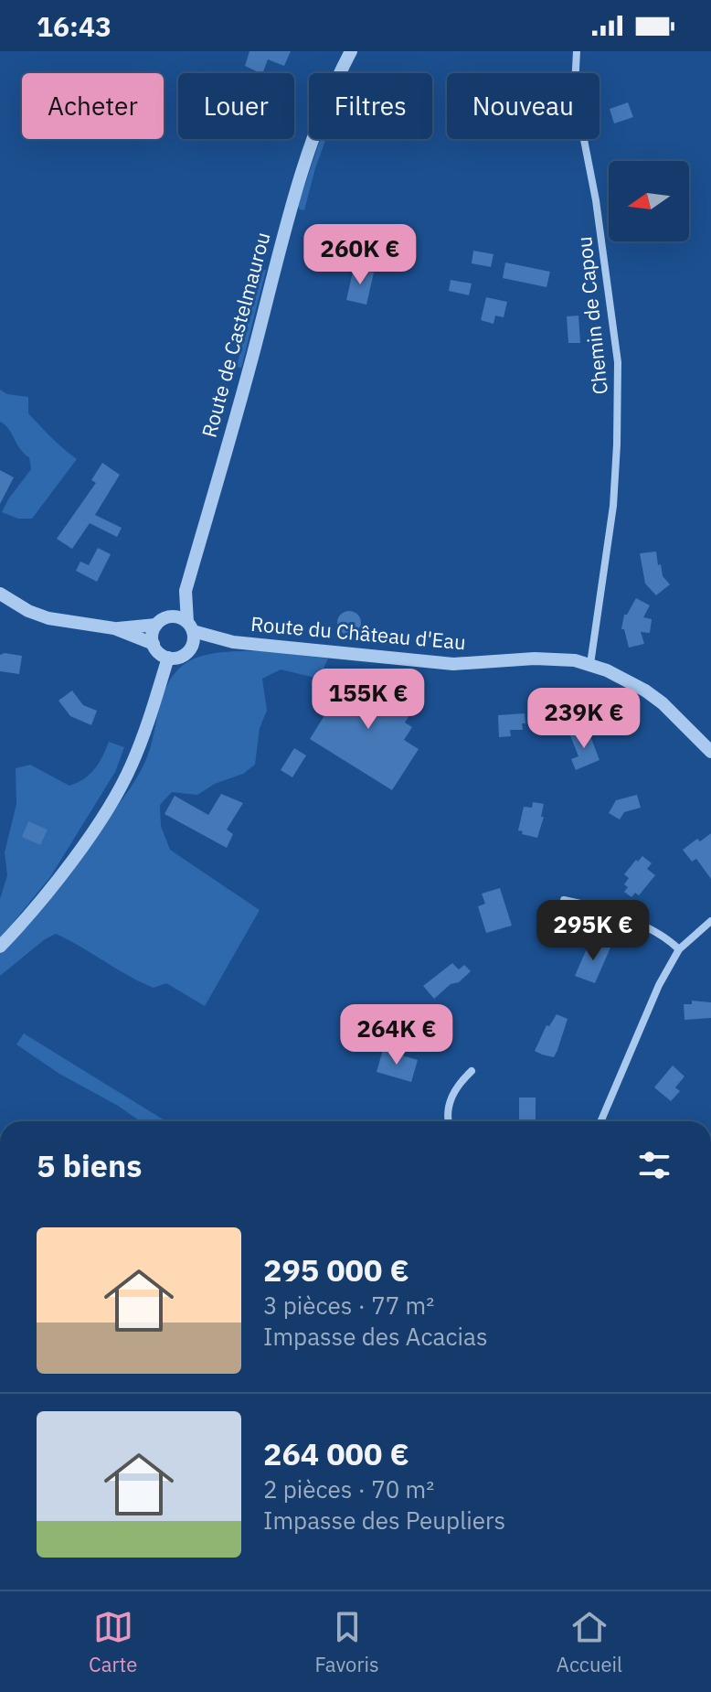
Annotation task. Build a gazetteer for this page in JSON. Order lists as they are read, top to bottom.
{
  "streets": {
    "street": ["Chemin de Capou", "Route de Castelmaurou", "Route du Château d'Eau"]
  },
  "crossings": [
    ["Chemin de Capou", "Route du Château d'Eau"],
    ["Route de Castelmaurou", "Route du Château d'Eau"]
  ],
  "north": "left",
  "page": {
    "status": "16:43",
    "chip": [
      "Acheter",
      "Louer",
      "Filtres",
      "Nouveau"
    ],
    "price": [
      "260K €",
      "155K €",
      "239K €",
      "295K €",
      "264K €"
    ],
    "heading": "5 biens",
    "list": [
      {
        "name": "295 000 €",
        "note": "3 pièces · 77 m² · Impasse des Acacias"
      },
      {
        "name": "264 000 €",
        "note": "2 pièces · 70 m² · Impasse des Peupliers"
      }
    ],
    "tabs": ["Carte", "Favoris", "Accueil"]
  }
}
